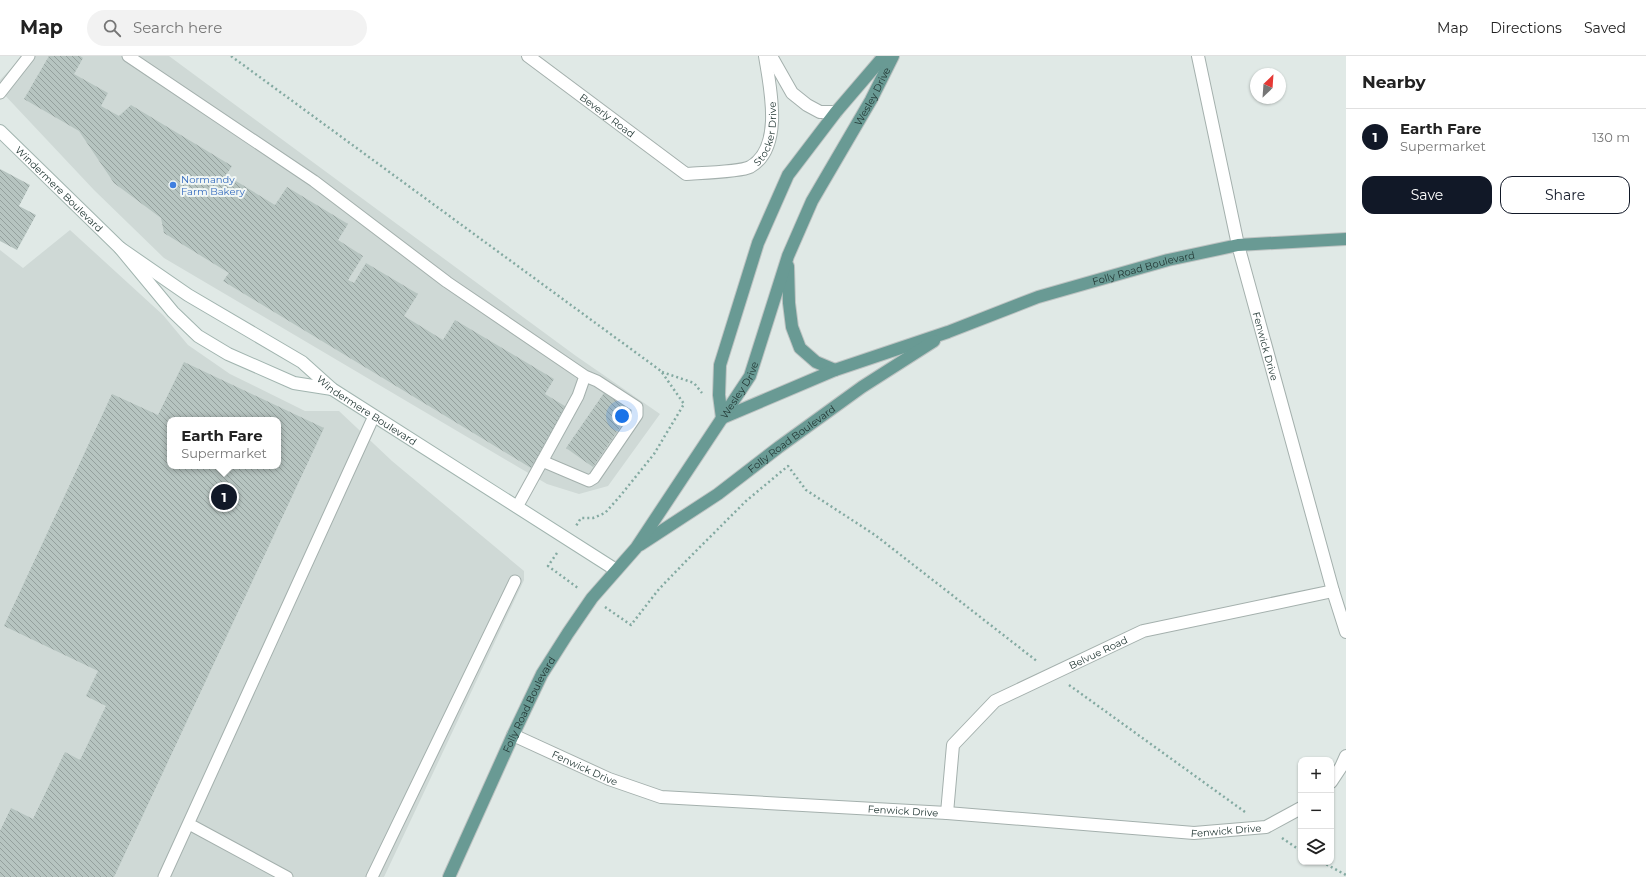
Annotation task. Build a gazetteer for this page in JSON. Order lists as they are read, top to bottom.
{
  "streets": {
    "main road": ["Wesley Drive", "Folly Road Boulevard"],
    "street": [
      "Beverly Road",
      "Stocker Drive",
      "Windermere Boulevard",
      "Fenwick Drive",
      "Belvue Road"
    ]
  },
  "crossings": [
    ["Wesley Drive", "Folly Road Boulevard"],
    ["Beverly Road", "Stocker Drive"],
    ["Windermere Boulevard", "Folly Road Boulevard"],
    ["Folly Road Boulevard", "Fenwick Drive"],
    ["Fenwick Drive", "Belvue Road"]
  ],
  "places": ["Normandy Farm Bakery"],
  "north": "top right",
  "page": {
    "header": "Map",
    "search": "Search here",
    "nav": ["Map", "Directions", "Saved"],
    "heading": "Nearby",
    "list": [
      {
        "mark": "1",
        "name": "Earth Fare",
        "note": "Supermarket",
        "value": "130 m"
      }
    ],
    "buttons": ["Save", "Share"],
    "popup": ["Earth Fare", "Supermarket"],
    "pins": "1",
    "map_buttons": ["+", "−"]
  }
}
